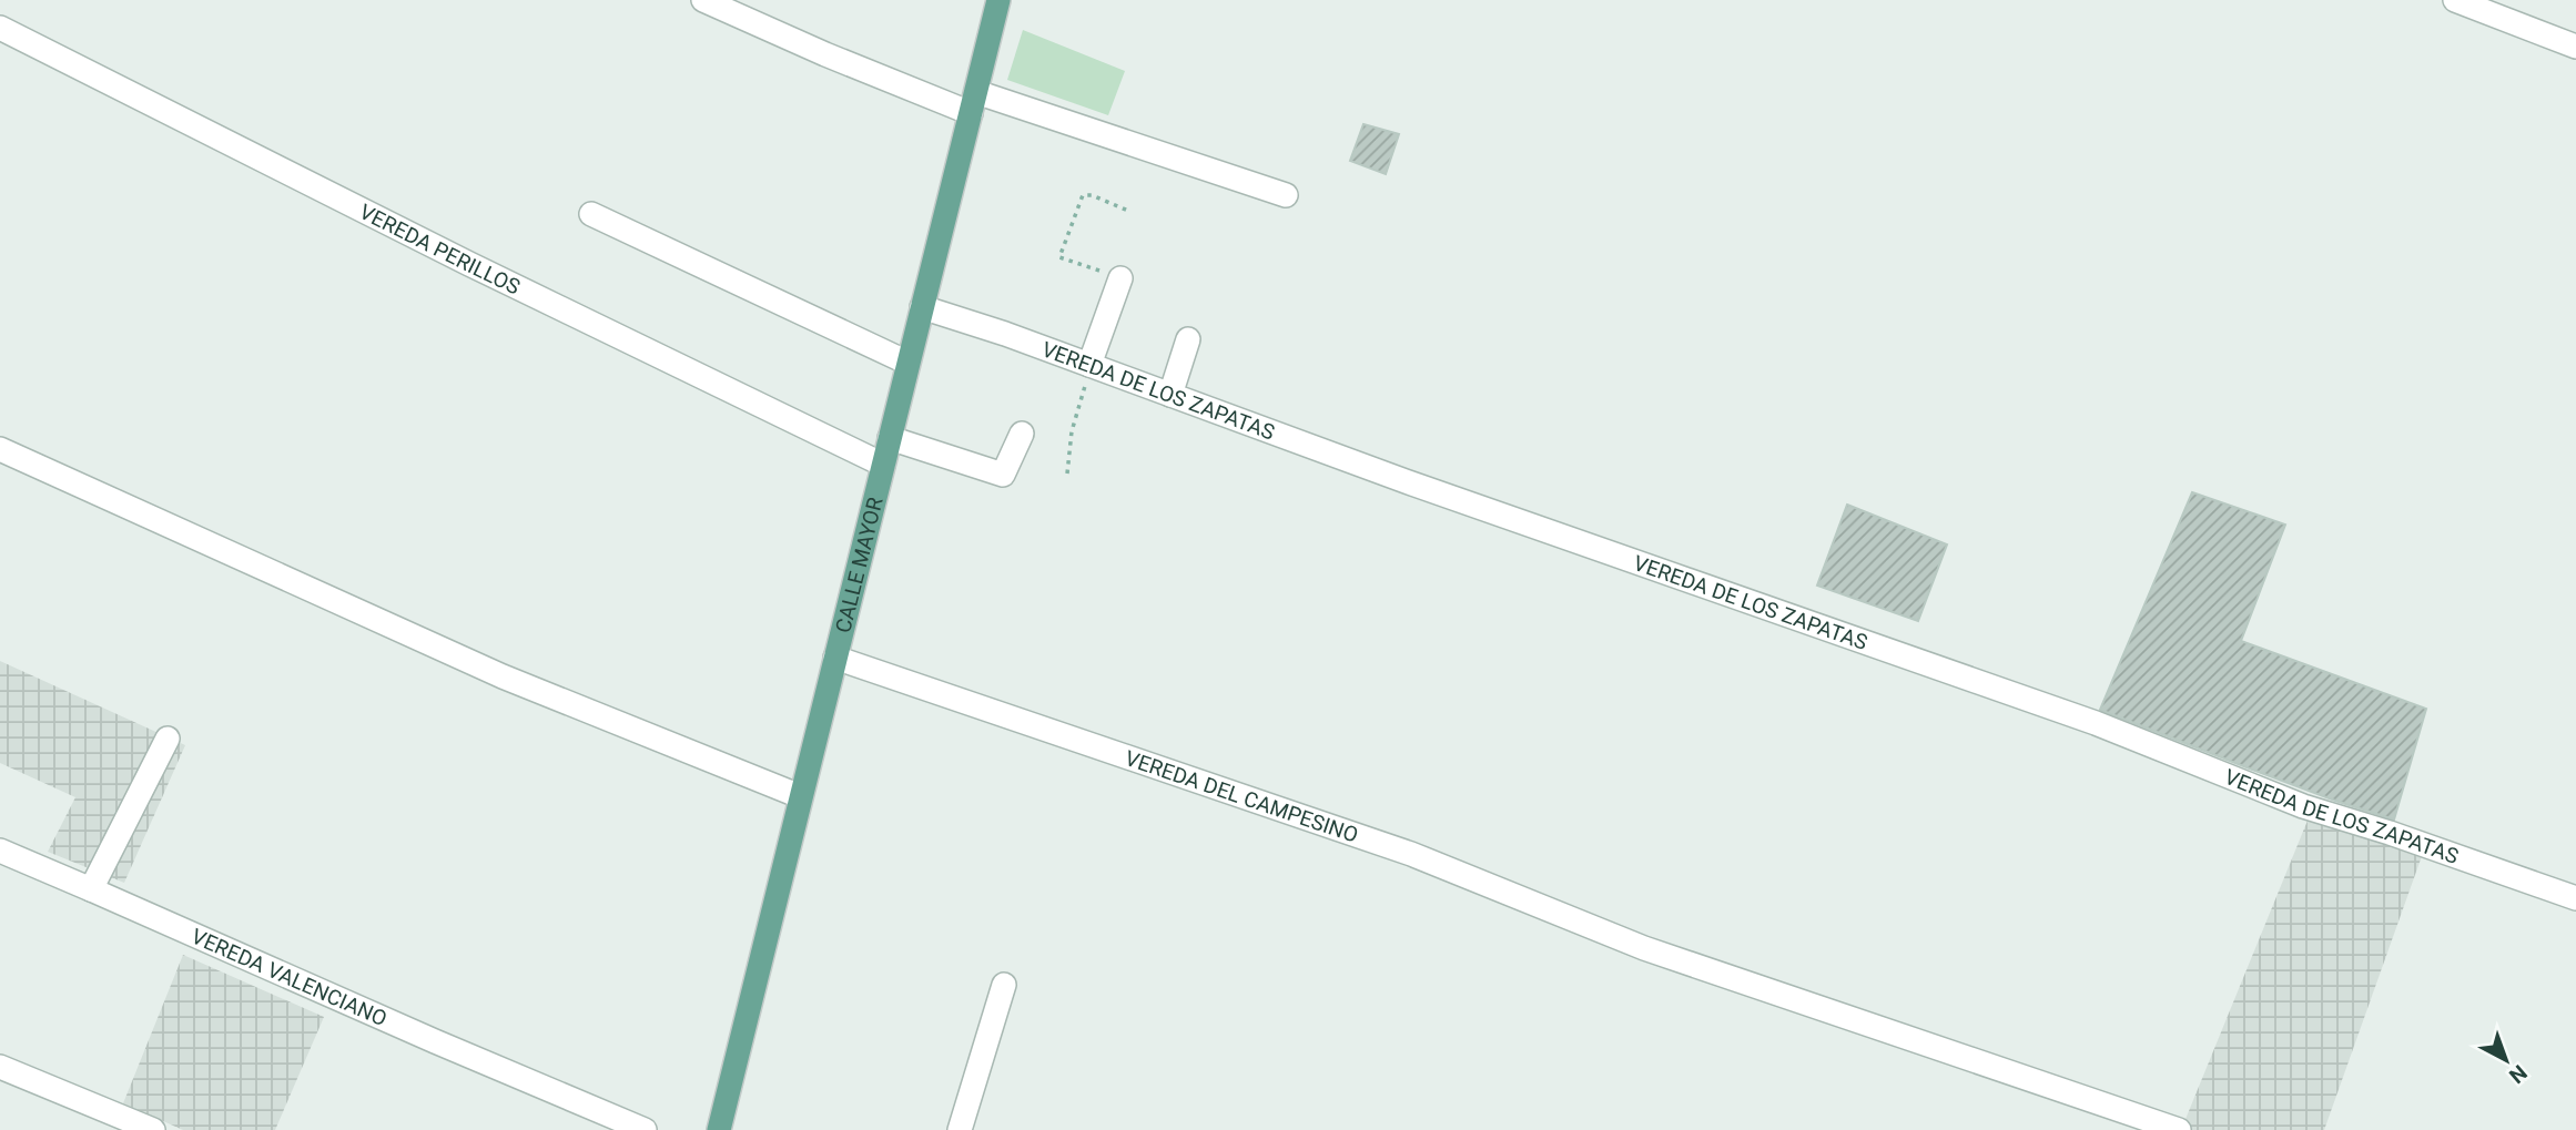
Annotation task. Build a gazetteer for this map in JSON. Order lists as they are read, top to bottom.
{
  "streets": {
    "main road": ["CALLE MAYOR"],
    "street": [
      "VEREDA PERILLOS",
      "VEREDA DE LOS ZAPATAS",
      "VEREDA DEL CAMPESINO",
      "VEREDA VALENCIANO"
    ]
  },
  "crossings": [
    ["VEREDA PERILLOS", "CALLE MAYOR"],
    ["VEREDA DE LOS ZAPATAS", "CALLE MAYOR"],
    ["CALLE MAYOR", "VEREDA DEL CAMPESINO"]
  ],
  "north": "bottom right"
}
